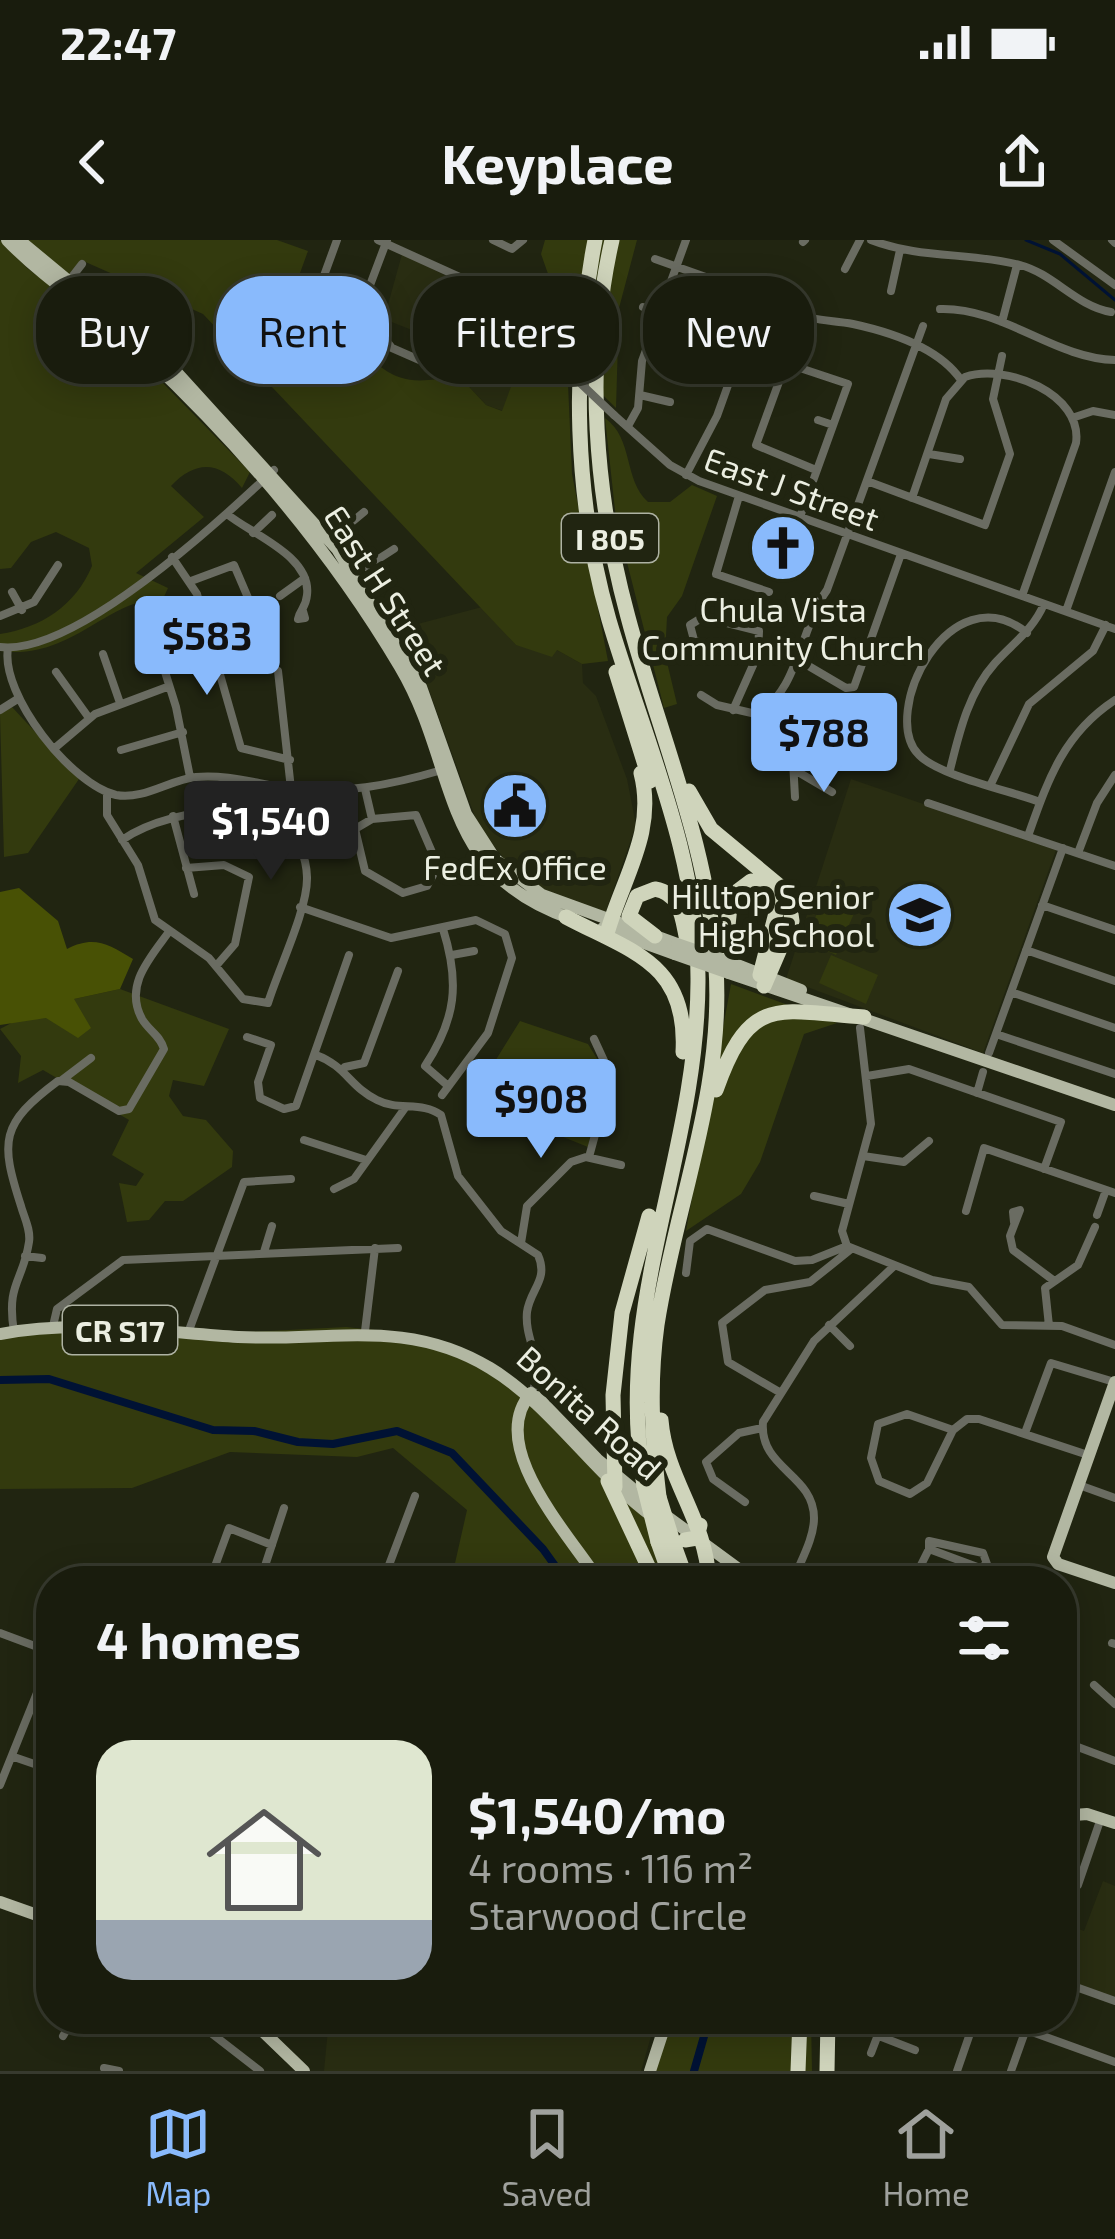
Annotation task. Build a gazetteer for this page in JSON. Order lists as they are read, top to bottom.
{
  "streets": {
    "highway": ["I 805"],
    "main road": ["East H Street", "CR S17", "Bonita Road"],
    "street": ["East J Street"]
  },
  "crossings": [
    ["I 805", "Bonita Road"]
  ],
  "places": {
    "church": ["Chula Vista Community Church"],
    "public building": ["FedEx Office"],
    "school or university": ["Hilltop Senior High School"]
  },
  "page": {
    "status": "22:47",
    "header": "Keyplace",
    "chip": [
      "Buy",
      "Rent",
      "Filters",
      "New"
    ],
    "price": [
      "$583",
      "$788",
      "$1,540",
      "$908"
    ],
    "heading": "4 homes",
    "list": [
      {
        "name": "$1,540/mo",
        "note": "4 rooms · 116 m² · Starwood Circle"
      }
    ],
    "tabs": ["Map", "Saved", "Home"]
  }
}
